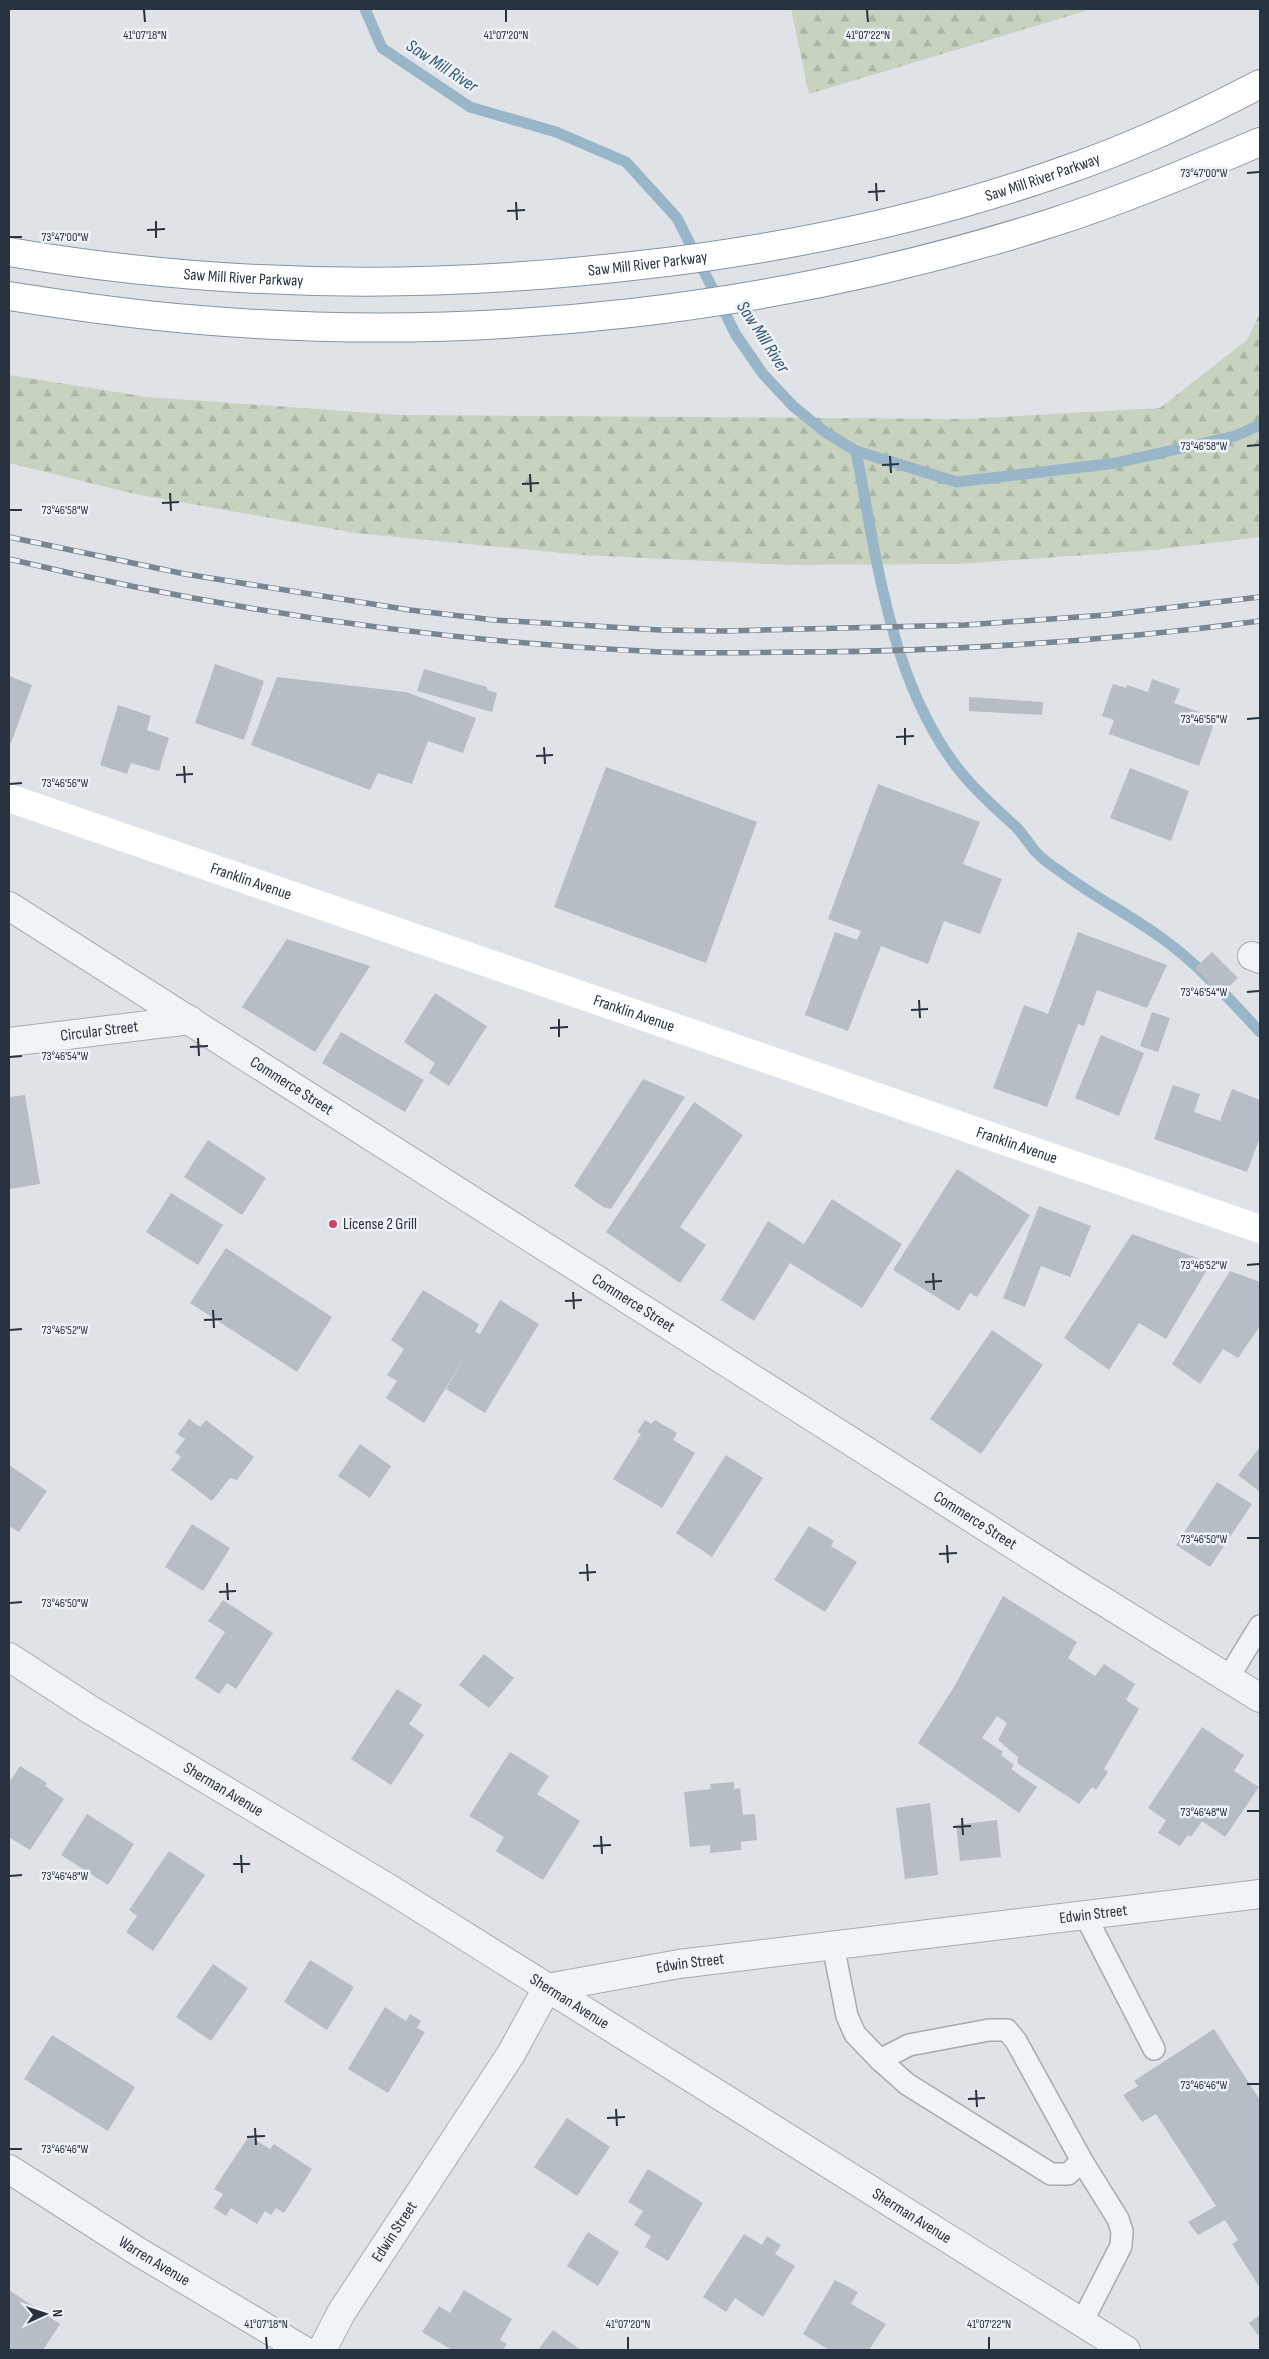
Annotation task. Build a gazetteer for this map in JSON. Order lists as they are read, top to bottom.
{
  "streets": {
    "main road": ["Saw Mill River Parkway", "Franklin Avenue"],
    "street": [
      "Circular Street",
      "Commerce Street",
      "Sherman Avenue",
      "Edwin Street",
      "Warren Avenue"
    ]
  },
  "crossings": [
    ["Circular Street", "Commerce Street"],
    ["Sherman Avenue", "Edwin Street"]
  ],
  "water": ["Saw Mill River"],
  "places": ["License 2 Grill"],
  "north": "right",
  "coordinates": [
    "41°07'18\"N",
    "41°07'20\"N",
    "41°07'22\"N",
    "73°47'00\"W",
    "73°46'58\"W",
    "73°46'56\"W",
    "73°46'54\"W",
    "73°46'52\"W",
    "73°46'50\"W",
    "73°46'48\"W",
    "73°46'46\"W"
  ]
}
